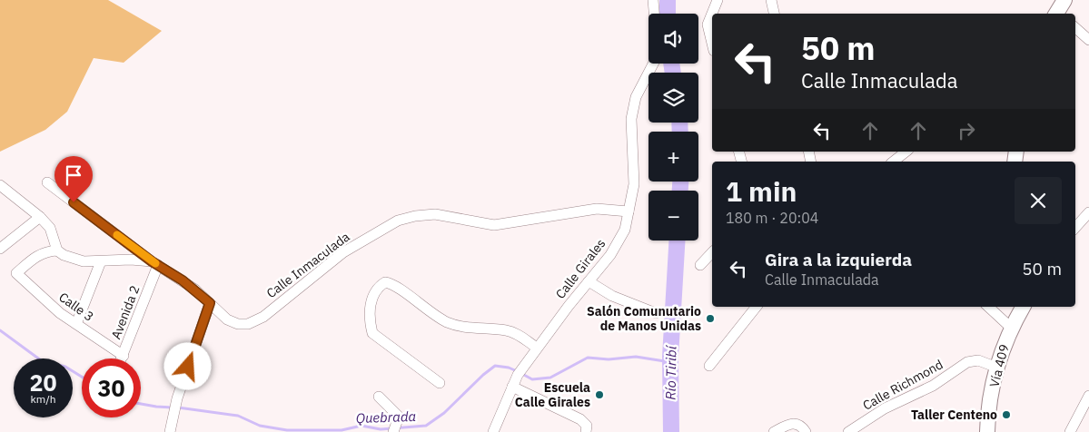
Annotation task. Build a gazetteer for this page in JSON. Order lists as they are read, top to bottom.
{
  "streets": {
    "street": [
      "Calle Inmaculada",
      "Calle Girales",
      "Calle 3",
      "Avenida 2",
      "Vía 409",
      "Calle Richmond"
    ]
  },
  "crossings": [
    ["Calle Inmaculada", "Calle Girales"],
    ["Calle Inmaculada", "Avenida 2"],
    ["Calle 3", "Avenida 2"],
    ["Vía 409", "Calle Richmond"]
  ],
  "water": ["Río Tiribí", "Quebrada"],
  "places": ["Salón Comunutario de Manos Unidas", "Escuela Calle Girales", "Taller Centeno"],
  "page": {
    "map_buttons": ["+", "−"],
    "turn": ["50 m", "Calle Inmaculada"],
    "heading": ["1 min", "180 m · 20:04"],
    "list": [
      {
        "name": "Gira a la izquierda",
        "note": "Calle Inmaculada",
        "value": "50 m"
      }
    ],
    "speed": "20 km/h",
    "limit": "30"
  }
}
